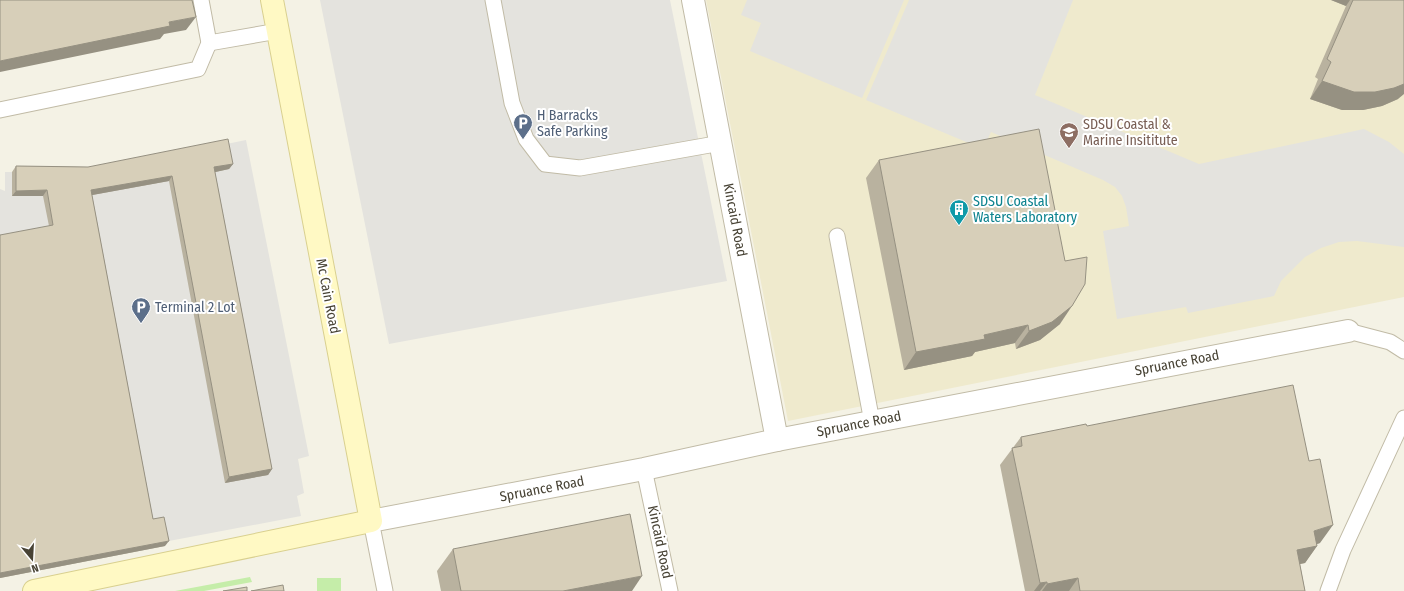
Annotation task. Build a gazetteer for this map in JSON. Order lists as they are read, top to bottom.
{
  "streets": {
    "street": ["Kincaid Road", "Mc Cain Road", "Spruance Road"]
  },
  "crossings": [
    ["Kincaid Road", "Spruance Road"],
    ["Mc Cain Road", "Spruance Road"]
  ],
  "places": {
    "parking": ["H Barracks Safe Parking", "Terminal 2 Lot"],
    "school or university": ["SDSU Coastal & Marine Insititute"],
    "building": ["SDSU Coastal Waters Laboratory"]
  },
  "north": "bottom"
}
